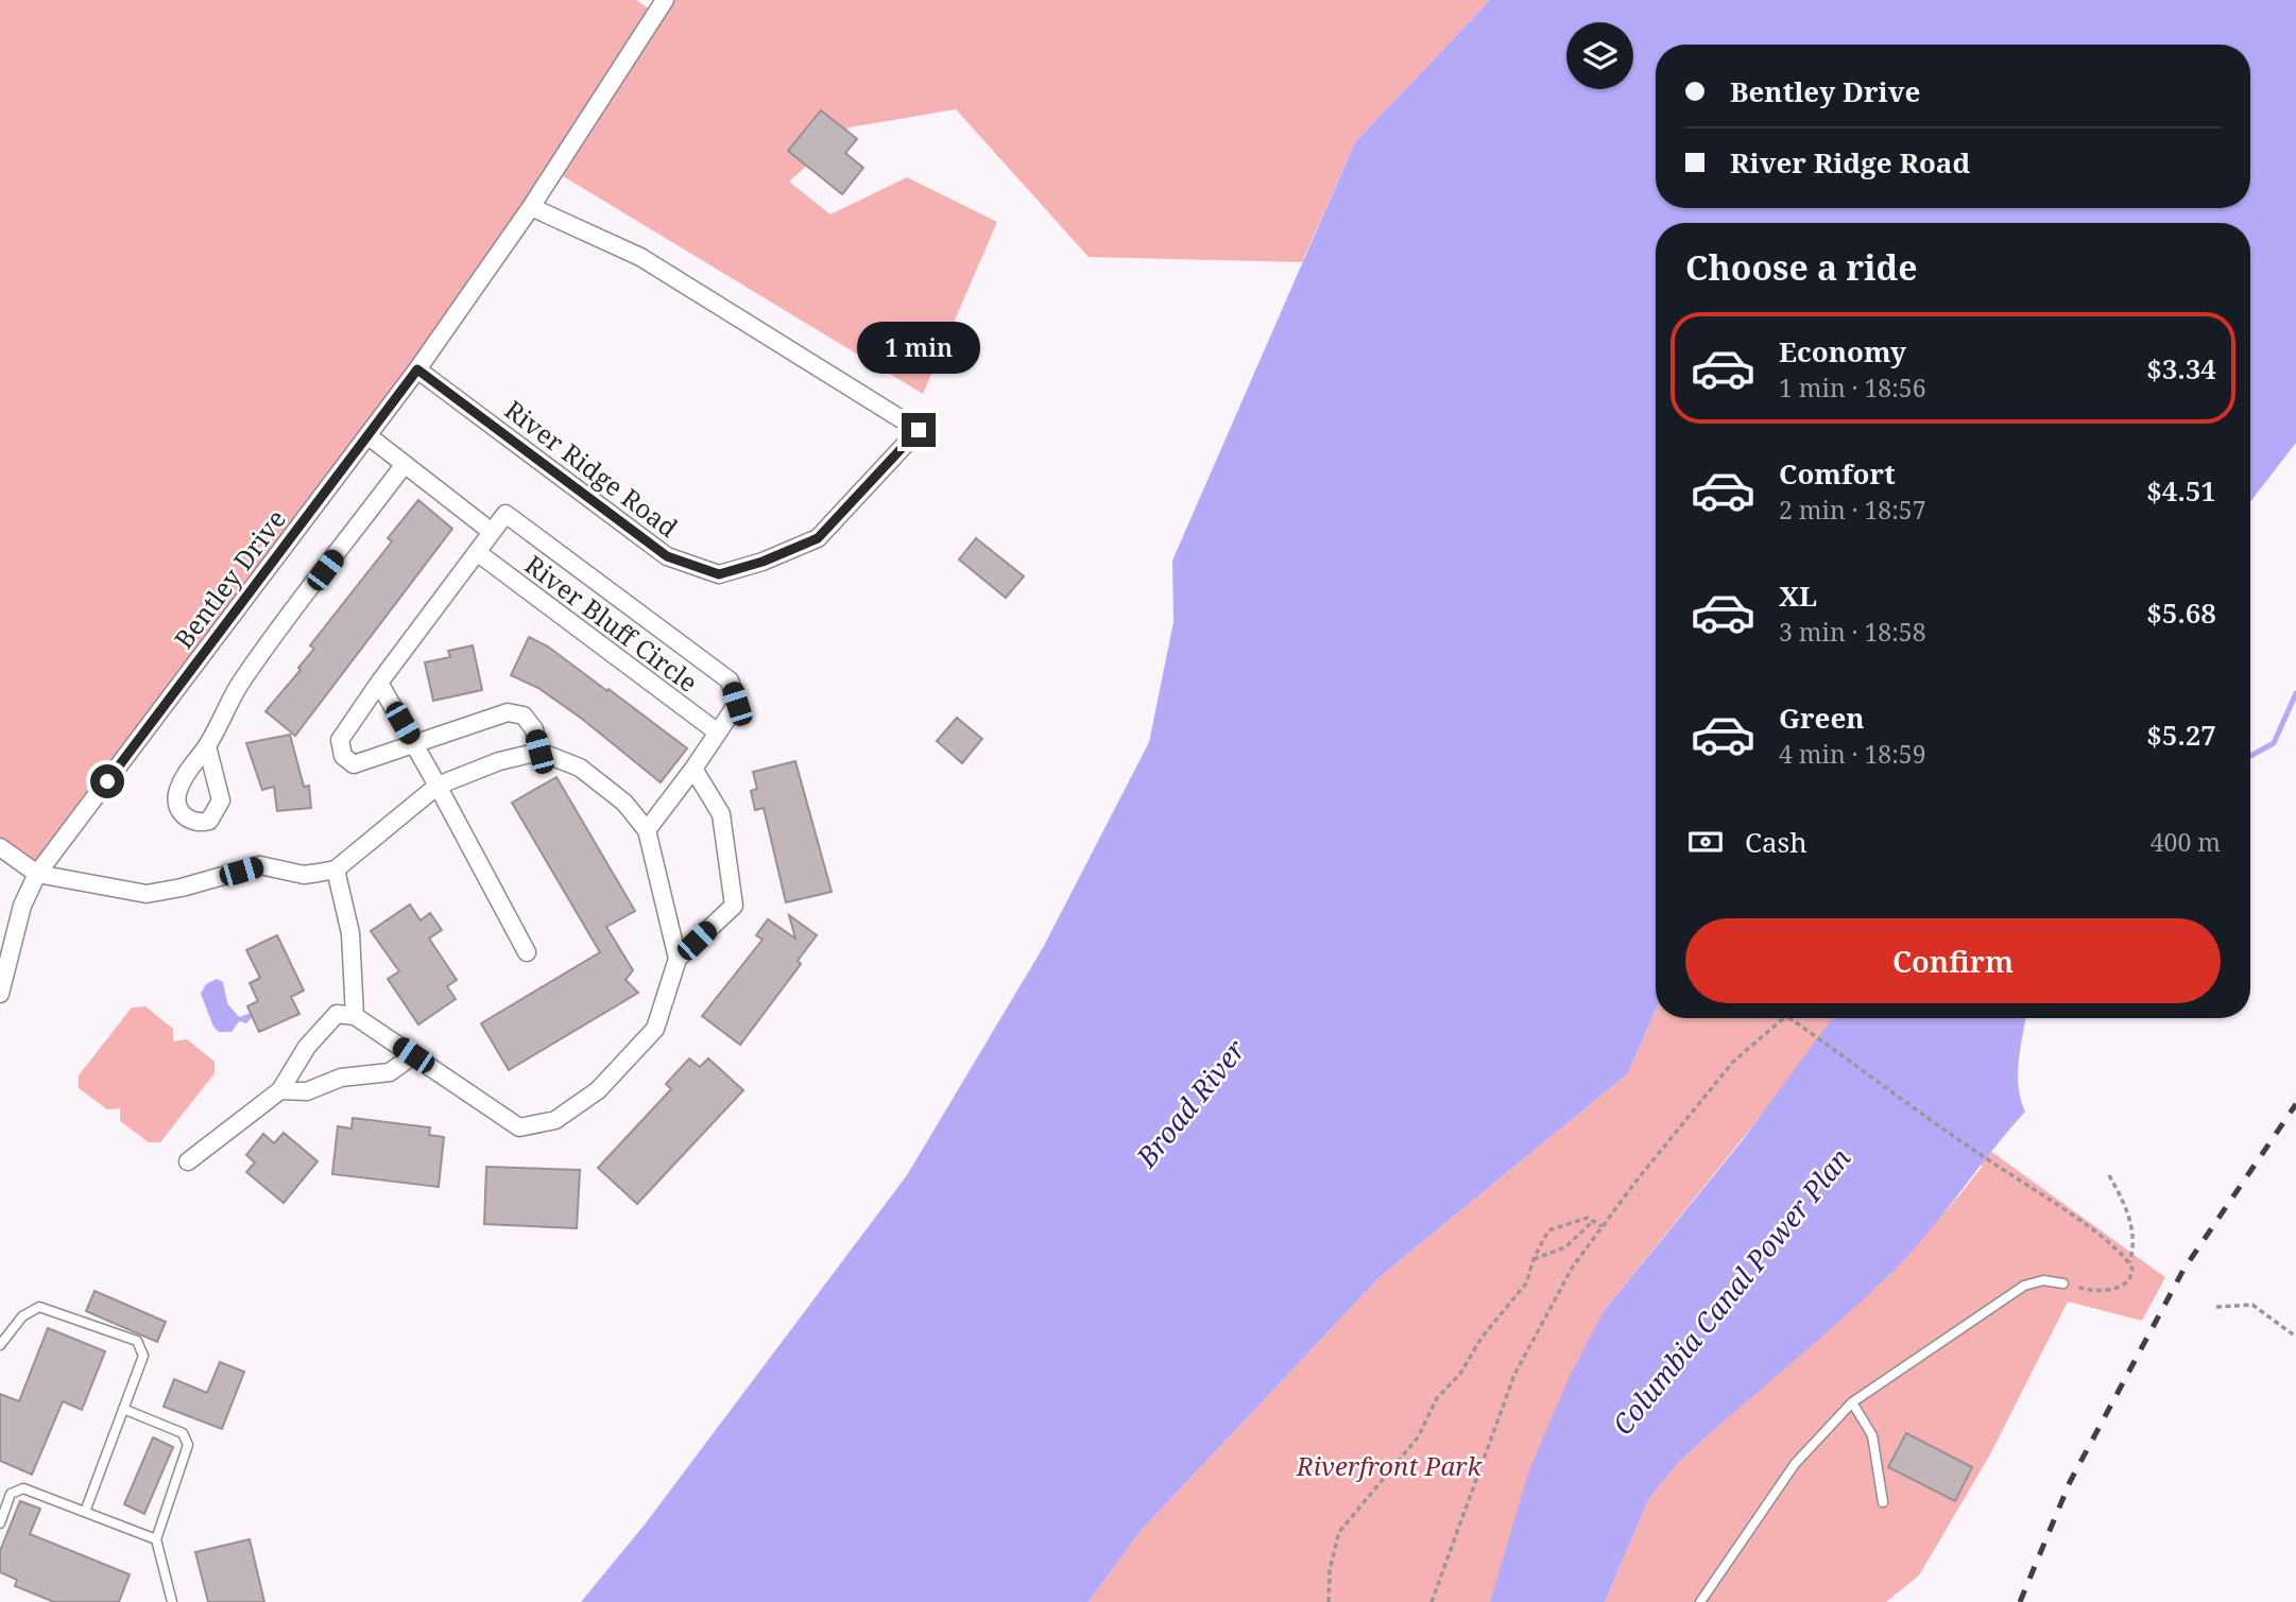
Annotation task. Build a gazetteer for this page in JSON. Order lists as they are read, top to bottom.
{
  "streets": {
    "street": ["River Ridge Road", "Bentley Drive", "River Bluff Circle"]
  },
  "crossings": [
    ["River Ridge Road", "Bentley Drive"]
  ],
  "water": ["Broad River", "Columbia Canal Power Plan"],
  "parks": ["Riverfront Park"],
  "page": {
    "banner": ["Bentley Drive", "River Ridge Road"],
    "heading": "Choose a ride",
    "list": [
      {
        "name": "Economy",
        "note": "1 min · 18:56",
        "value": "$3.34"
      },
      {
        "name": "Comfort",
        "note": "2 min · 18:57",
        "value": "$4.51"
      },
      {
        "name": "XL",
        "note": "3 min · 18:58",
        "value": "$5.68"
      },
      {
        "name": "Green",
        "note": "4 min · 18:59",
        "value": "$5.27"
      }
    ],
    "bubble": "1 min",
    "pay": ["Cash", "400 m"],
    "buttons": "Confirm"
  }
}
